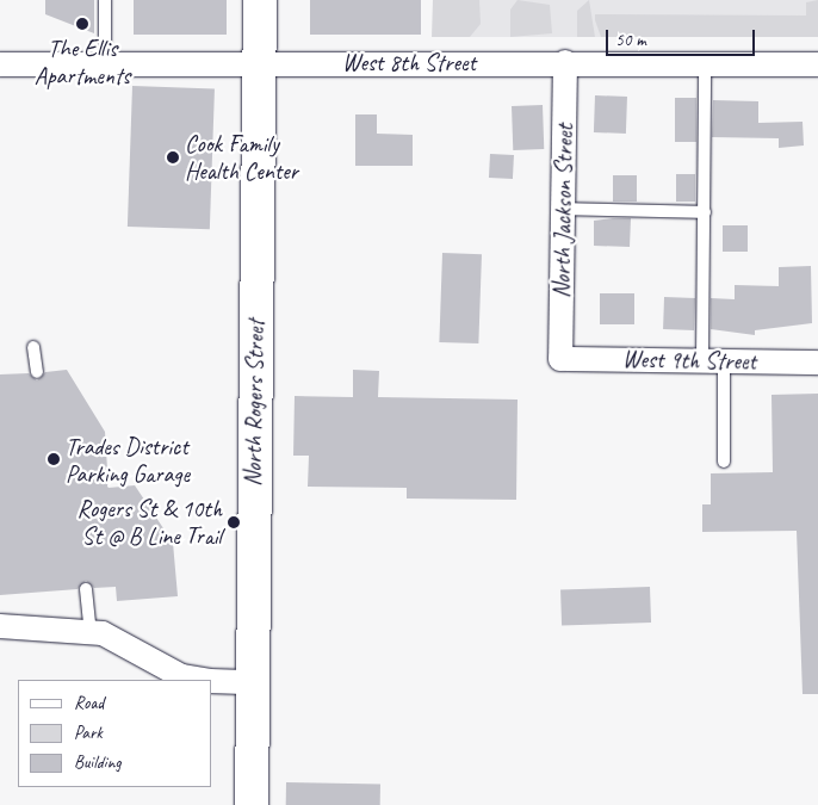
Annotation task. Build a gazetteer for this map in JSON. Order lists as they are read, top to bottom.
{
  "streets": {
    "street": [
      "West 8th Street",
      "North Jackson Street",
      "West 9th Street",
      "North Rogers Street"
    ]
  },
  "crossings": [
    ["West 8th Street", "North Jackson Street"],
    ["West 8th Street", "North Rogers Street"],
    ["North Jackson Street", "West 9th Street"]
  ],
  "places": [
    "The Ellis Apartments",
    "Cook Family Health Center",
    "Trades District Parking Garage",
    "Rogers St & 10th St @ B Line Trail"
  ],
  "legend": ["Road", "Park", "Building"],
  "scale_bar": "50 m"
}
